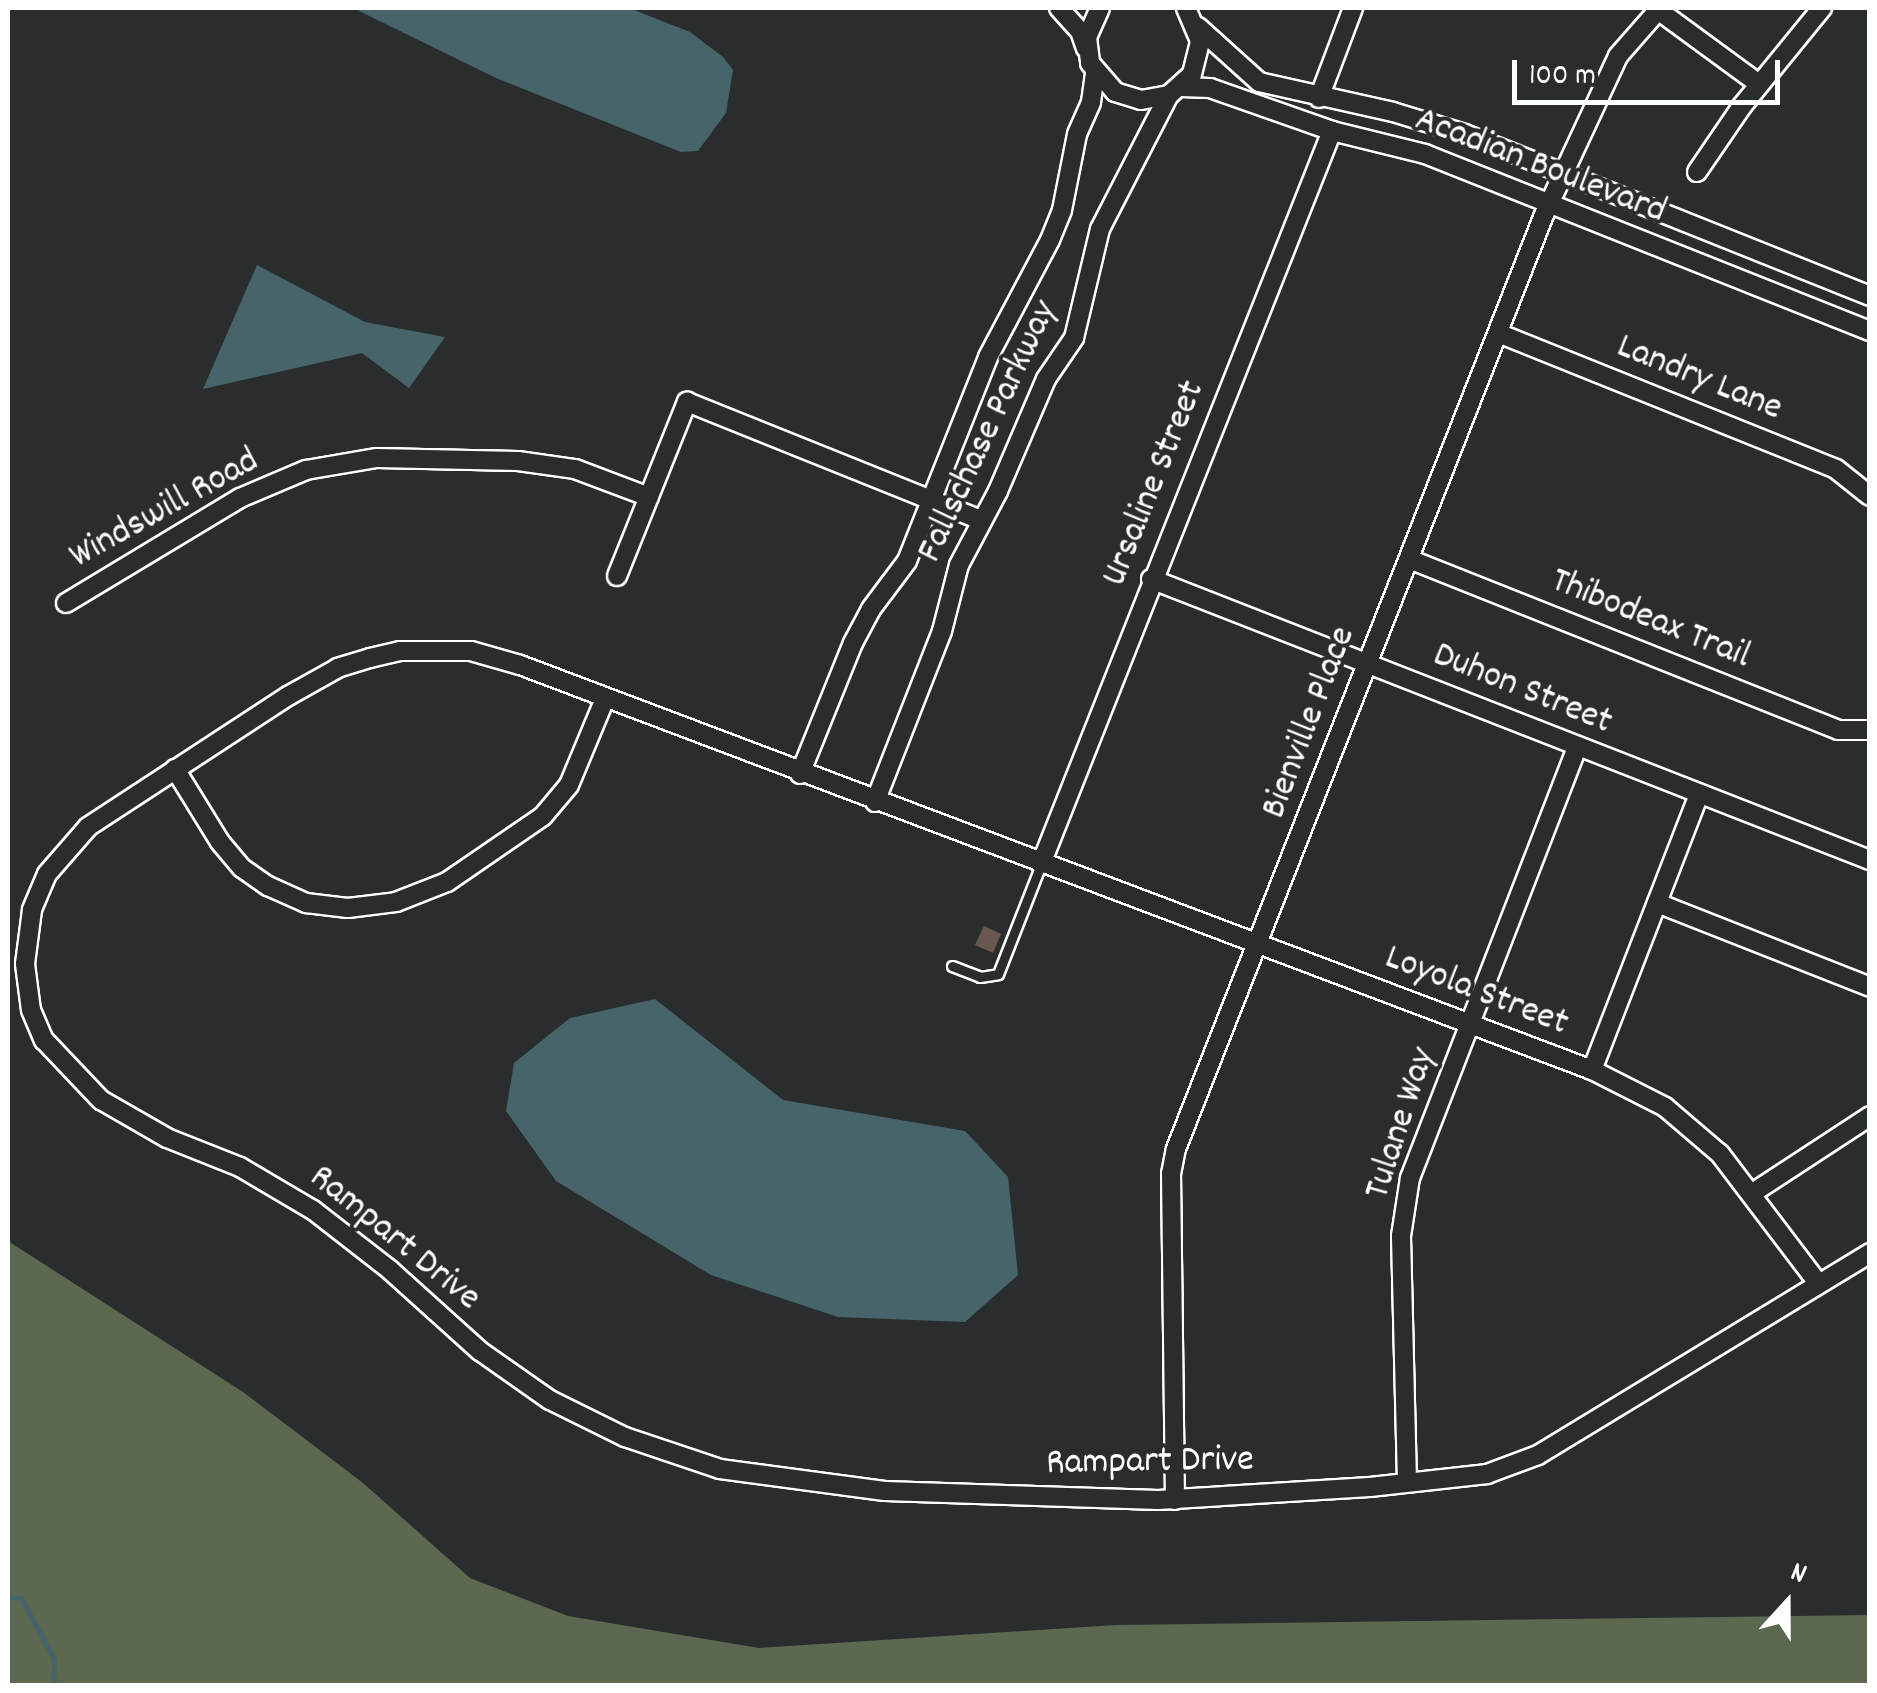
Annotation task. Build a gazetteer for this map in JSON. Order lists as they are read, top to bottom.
{
  "streets": {
    "street": [
      "Acadian Boulevard",
      "Landry Lane",
      "Fallschase Parkway",
      "Ursaline Street",
      "Windswill Road",
      "Thibodeax Trail",
      "Duhon Street",
      "Bienville Place",
      "Loyola Street",
      "Tulane Way",
      "Rampart Drive"
    ]
  },
  "crossings": [
    ["Acadian Boulevard", "Fallschase Parkway"],
    ["Acadian Boulevard", "Ursaline Street"],
    ["Acadian Boulevard", "Bienville Place"],
    ["Landry Lane", "Bienville Place"],
    ["Fallschase Parkway", "Rampart Drive"],
    ["Ursaline Street", "Duhon Street"],
    ["Ursaline Street", "Loyola Street"],
    ["Ursaline Street", "Rampart Drive"],
    ["Thibodeax Trail", "Bienville Place"],
    ["Duhon Street", "Bienville Place"],
    ["Duhon Street", "Tulane Way"],
    ["Bienville Place", "Loyola Street"],
    ["Bienville Place", "Rampart Drive"],
    ["Loyola Street", "Tulane Way"],
    ["Loyola Street", "Rampart Drive"],
    ["Tulane Way", "Rampart Drive"]
  ],
  "scale_bar": "100 m",
  "north": "top"
}
